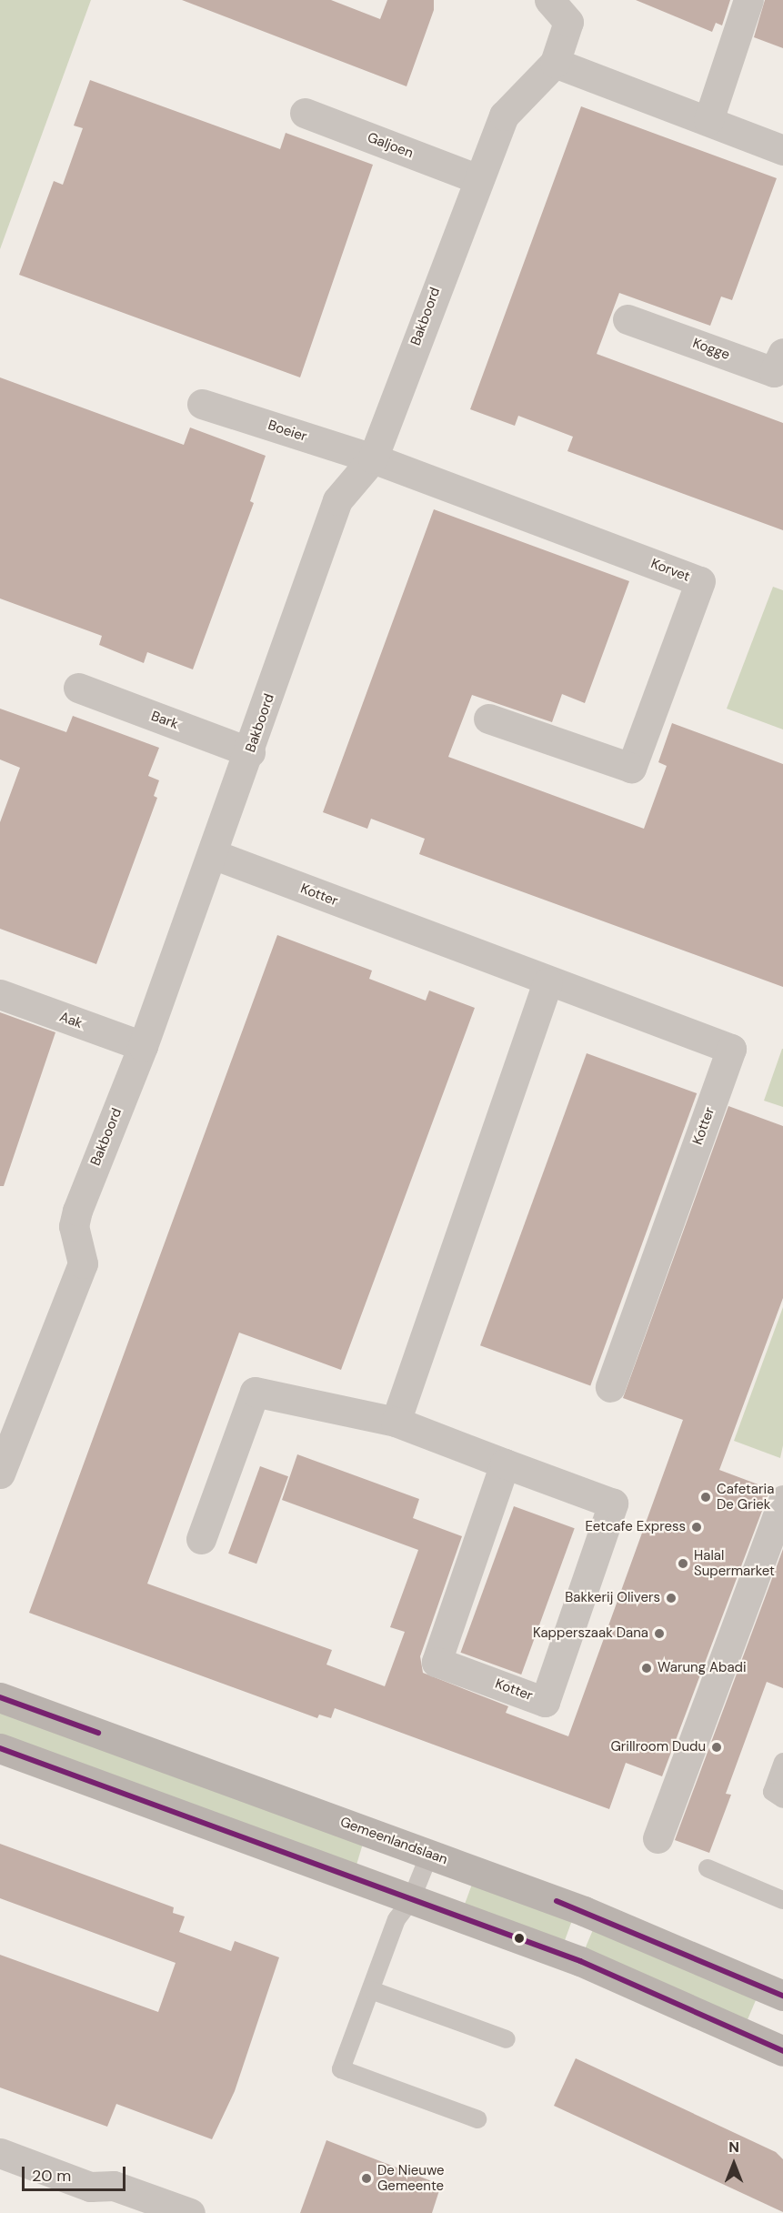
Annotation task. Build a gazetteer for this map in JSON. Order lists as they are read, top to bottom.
{
  "streets": {
    "street": [
      "Galjoen",
      "Bakboord",
      "Kogge",
      "Boeier",
      "Korvet",
      "Bark",
      "Kotter",
      "Aak",
      "Gemeenlandslaan"
    ]
  },
  "crossings": [
    ["Galjoen", "Bakboord"],
    ["Bakboord", "Boeier"],
    ["Bakboord", "Korvet"],
    ["Bakboord", "Bark"],
    ["Bakboord", "Kotter"],
    ["Bakboord", "Aak"],
    ["Boeier", "Korvet"]
  ],
  "places": [
    "Cafetaria De Griek",
    "Eetcafe Express",
    "Halal Supermarket",
    "Bakkerij Olivers",
    "Kapperszaak Dana",
    "Warung Abadi",
    "Grillroom Dudu",
    "De Nieuwe Gemeente"
  ],
  "scale_bar": "20 m",
  "north": "top"
}
